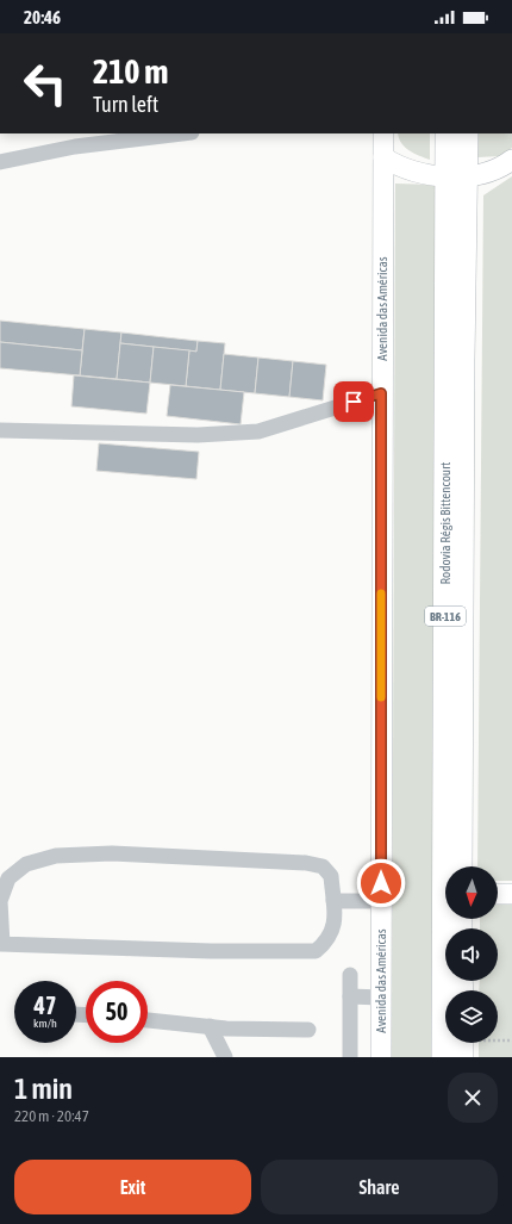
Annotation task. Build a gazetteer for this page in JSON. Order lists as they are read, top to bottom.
{
  "streets": {
    "highway": ["Rodovia Régis Bittencourt", "BR-116"],
    "main road": ["Avenida das Américas"]
  },
  "north": "bottom",
  "page": {
    "status": "20:46",
    "turn": ["210 m", "Turn left"],
    "speed": "47 km/h",
    "limit": "50",
    "heading": ["1 min", "220 m · 20:47"],
    "buttons": ["Exit", "Share"]
  }
}
